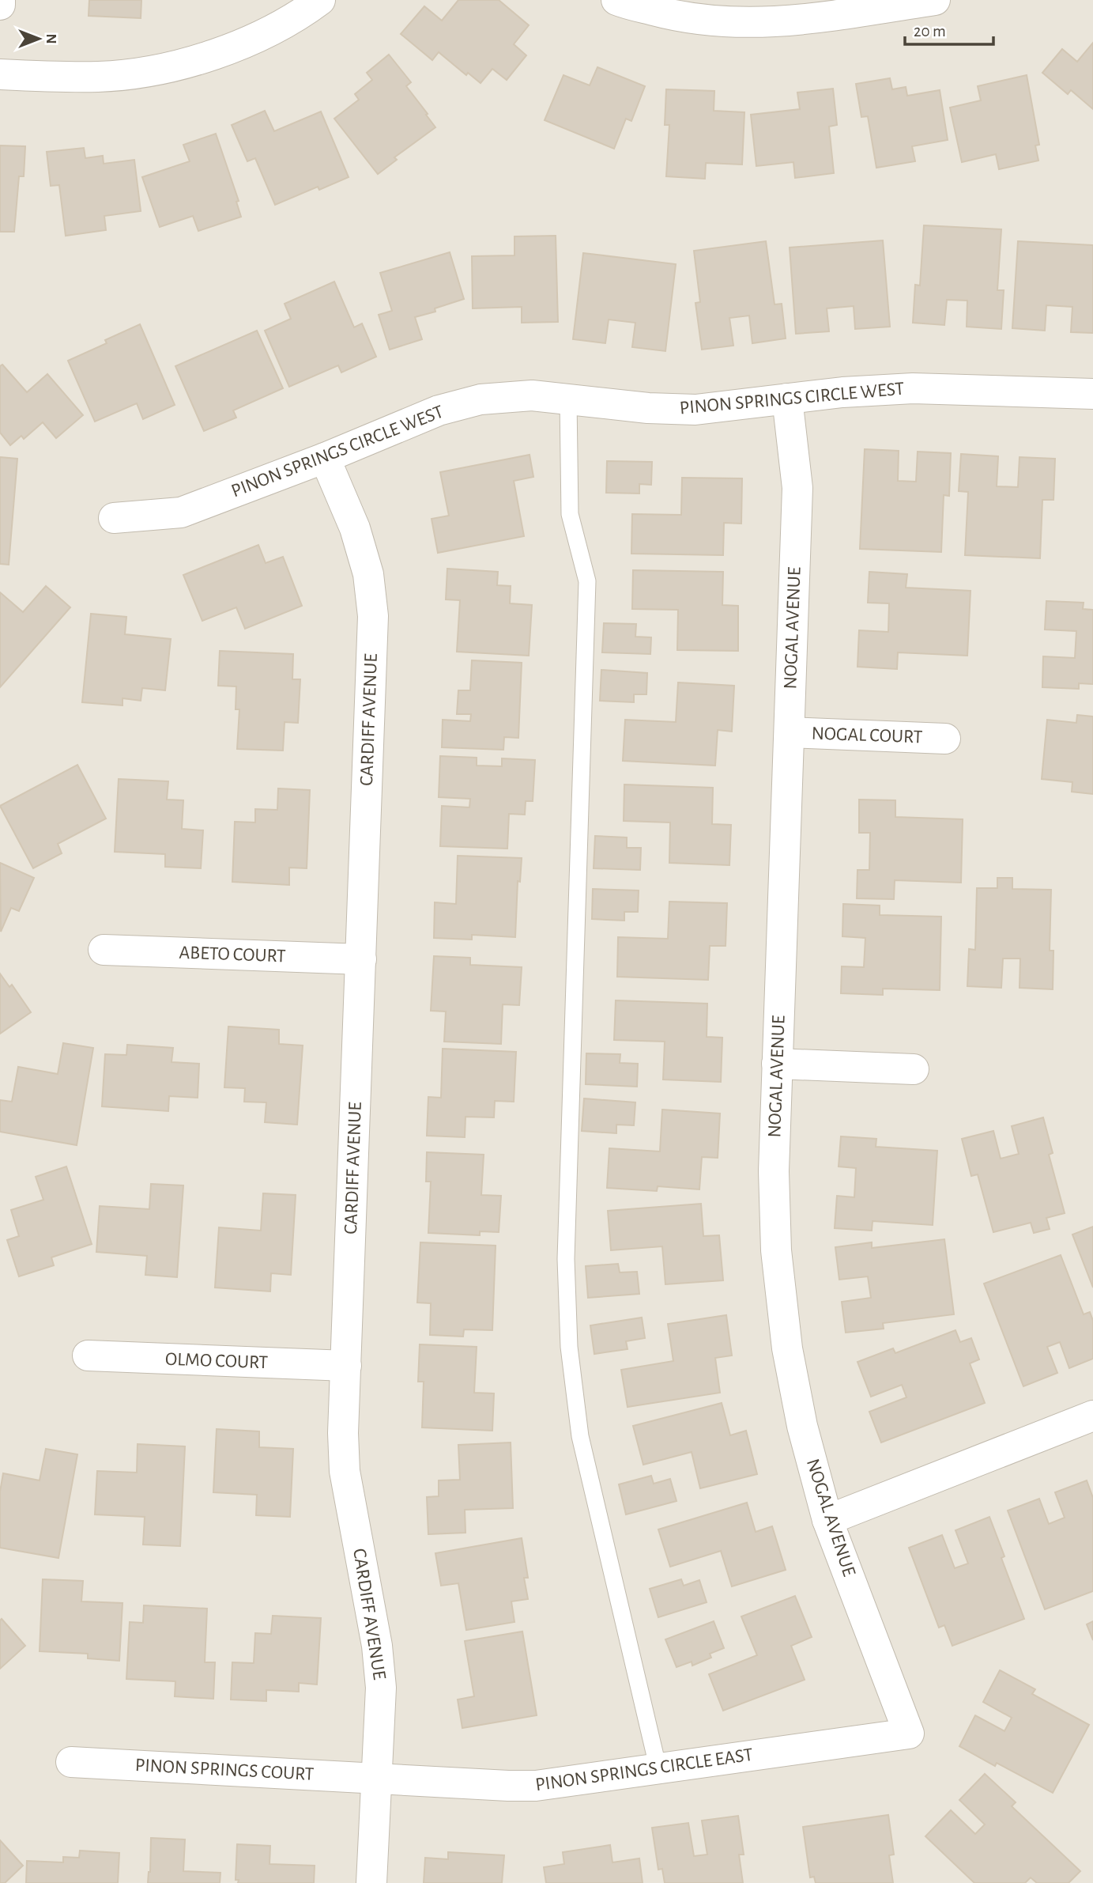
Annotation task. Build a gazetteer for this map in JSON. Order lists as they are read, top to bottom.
{
  "streets": {
    "street": [
      "PINON SPRINGS CIRCLE WEST",
      "NOGAL AVENUE",
      "CARDIFF AVENUE",
      "NOGAL COURT",
      "ABETO COURT",
      "OLMO COURT",
      "PINON SPRINGS COURT",
      "PINON SPRINGS CIRCLE EAST"
    ]
  },
  "crossings": [
    ["PINON SPRINGS CIRCLE WEST", "NOGAL AVENUE"],
    ["PINON SPRINGS CIRCLE WEST", "CARDIFF AVENUE"],
    ["NOGAL AVENUE", "NOGAL COURT"],
    ["NOGAL AVENUE", "PINON SPRINGS CIRCLE EAST"],
    ["CARDIFF AVENUE", "ABETO COURT"],
    ["CARDIFF AVENUE", "OLMO COURT"],
    ["CARDIFF AVENUE", "PINON SPRINGS COURT"],
    ["CARDIFF AVENUE", "PINON SPRINGS CIRCLE EAST"],
    ["PINON SPRINGS COURT", "PINON SPRINGS CIRCLE EAST"]
  ],
  "scale_bar": "20 m",
  "north": "right"
}
